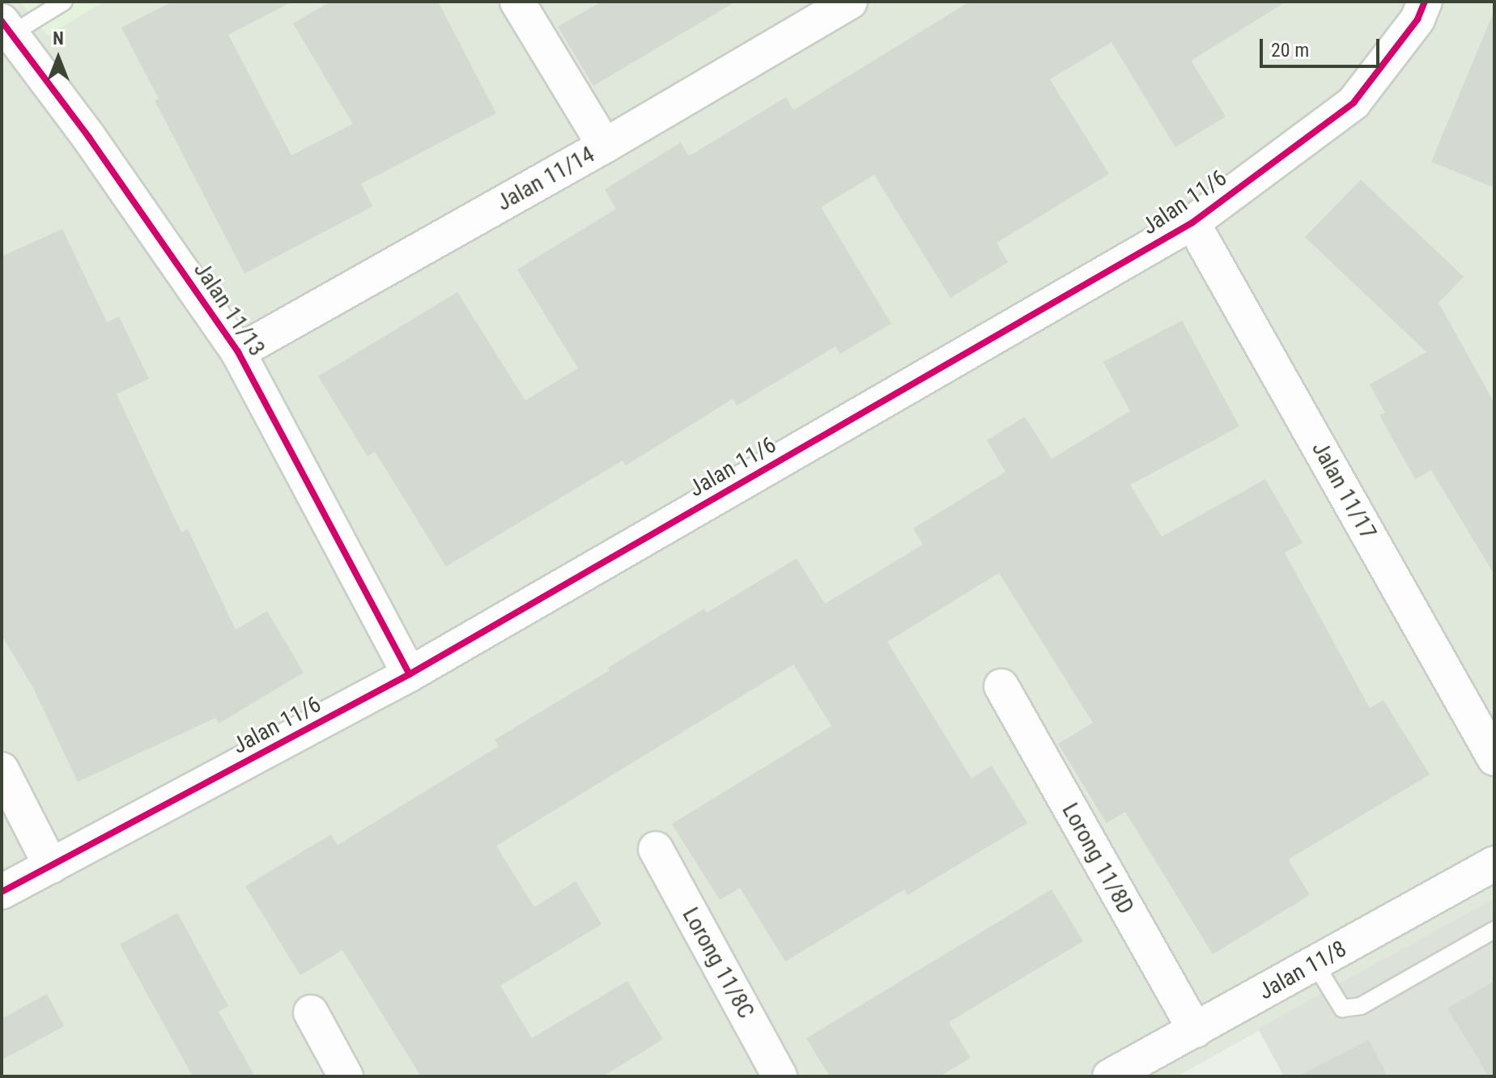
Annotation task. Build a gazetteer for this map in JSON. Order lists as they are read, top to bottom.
{
  "streets": {
    "street": [
      "Jalan 11/14",
      "Jalan 11/6",
      "Jalan 11/13",
      "Jalan 11/17",
      "Lorong 11/8D",
      "Lorong 11/8C",
      "Jalan 11/8"
    ]
  },
  "crossings": [
    ["Jalan 11/14", "Jalan 11/13"],
    ["Jalan 11/6", "Jalan 11/13"],
    ["Jalan 11/6", "Jalan 11/17"],
    ["Lorong 11/8D", "Jalan 11/8"]
  ],
  "scale_bar": "20 m",
  "north": "top"
}
